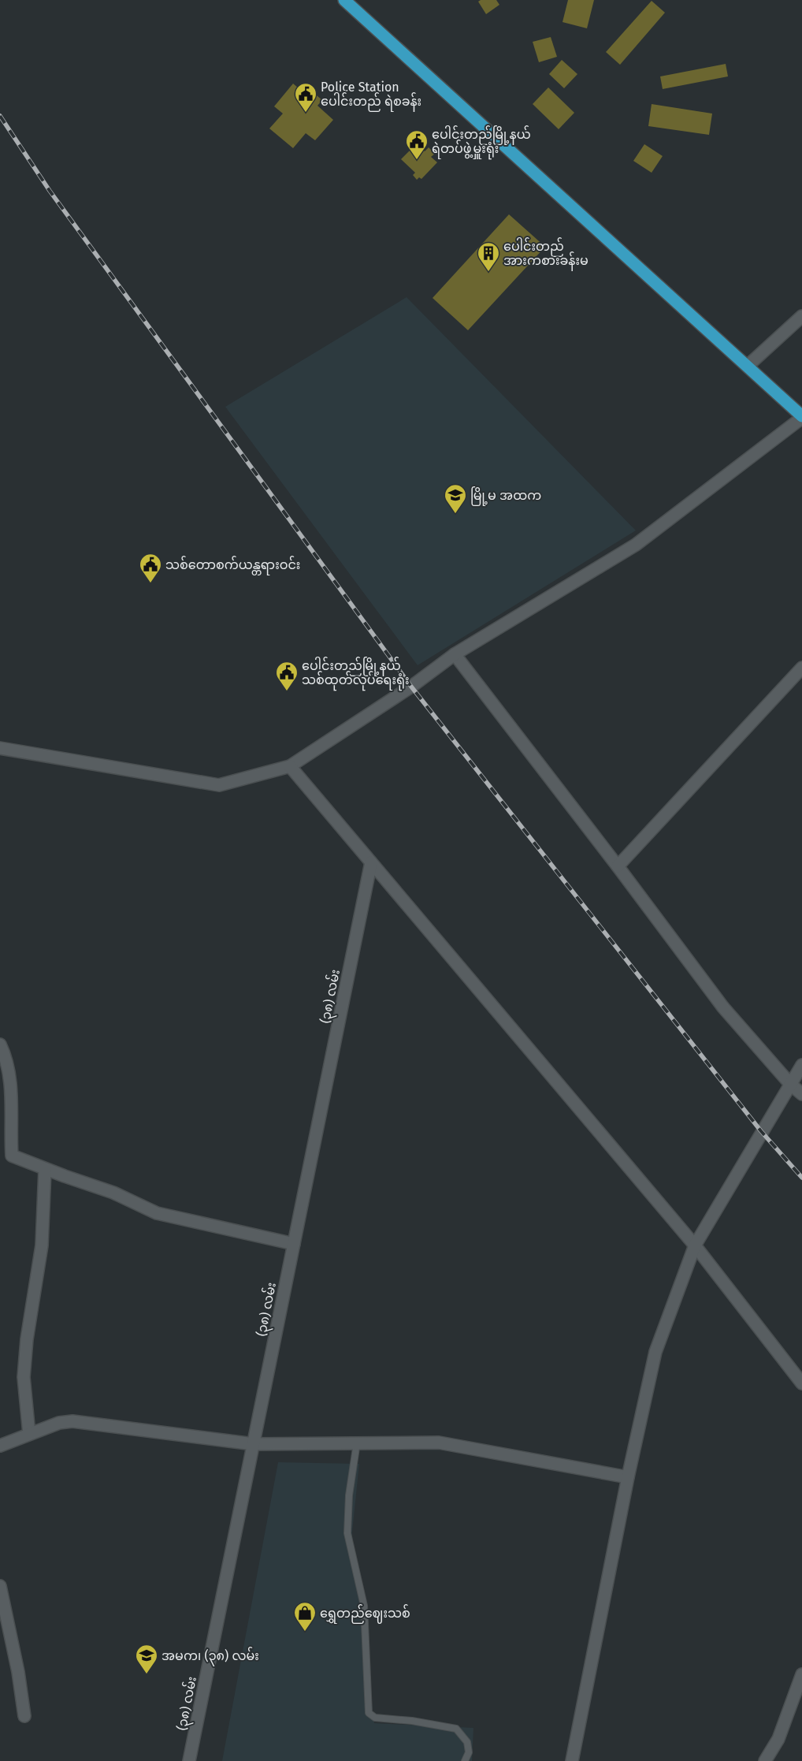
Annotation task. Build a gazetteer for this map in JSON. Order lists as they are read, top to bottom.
{
  "streets": {
    "street": ["(၃၈) လမ်း"]
  },
  "places": {
    "public building": [
      "Police Station ပေါင်းတည် ရဲစခန်း",
      "ပေါင်းတည်မြို့နယ် ရဲတပ်ဖွဲ့မှူးရုံး",
      "သစ်တောစက်ယန္တရားဝင်း",
      "ပေါင်းတည်မြို့နယ် သစ်ထုတ်လုပ်ရေးရုံး"
    ],
    "building": ["ပေါင်းတည် အားကစားခန်းမ"],
    "school or university": ["မြို့မ အထက", "အမက၊ (၃၈) လမ်း"],
    "shop": ["ရွှေတည်ဈေးသစ်"]
  }
}
